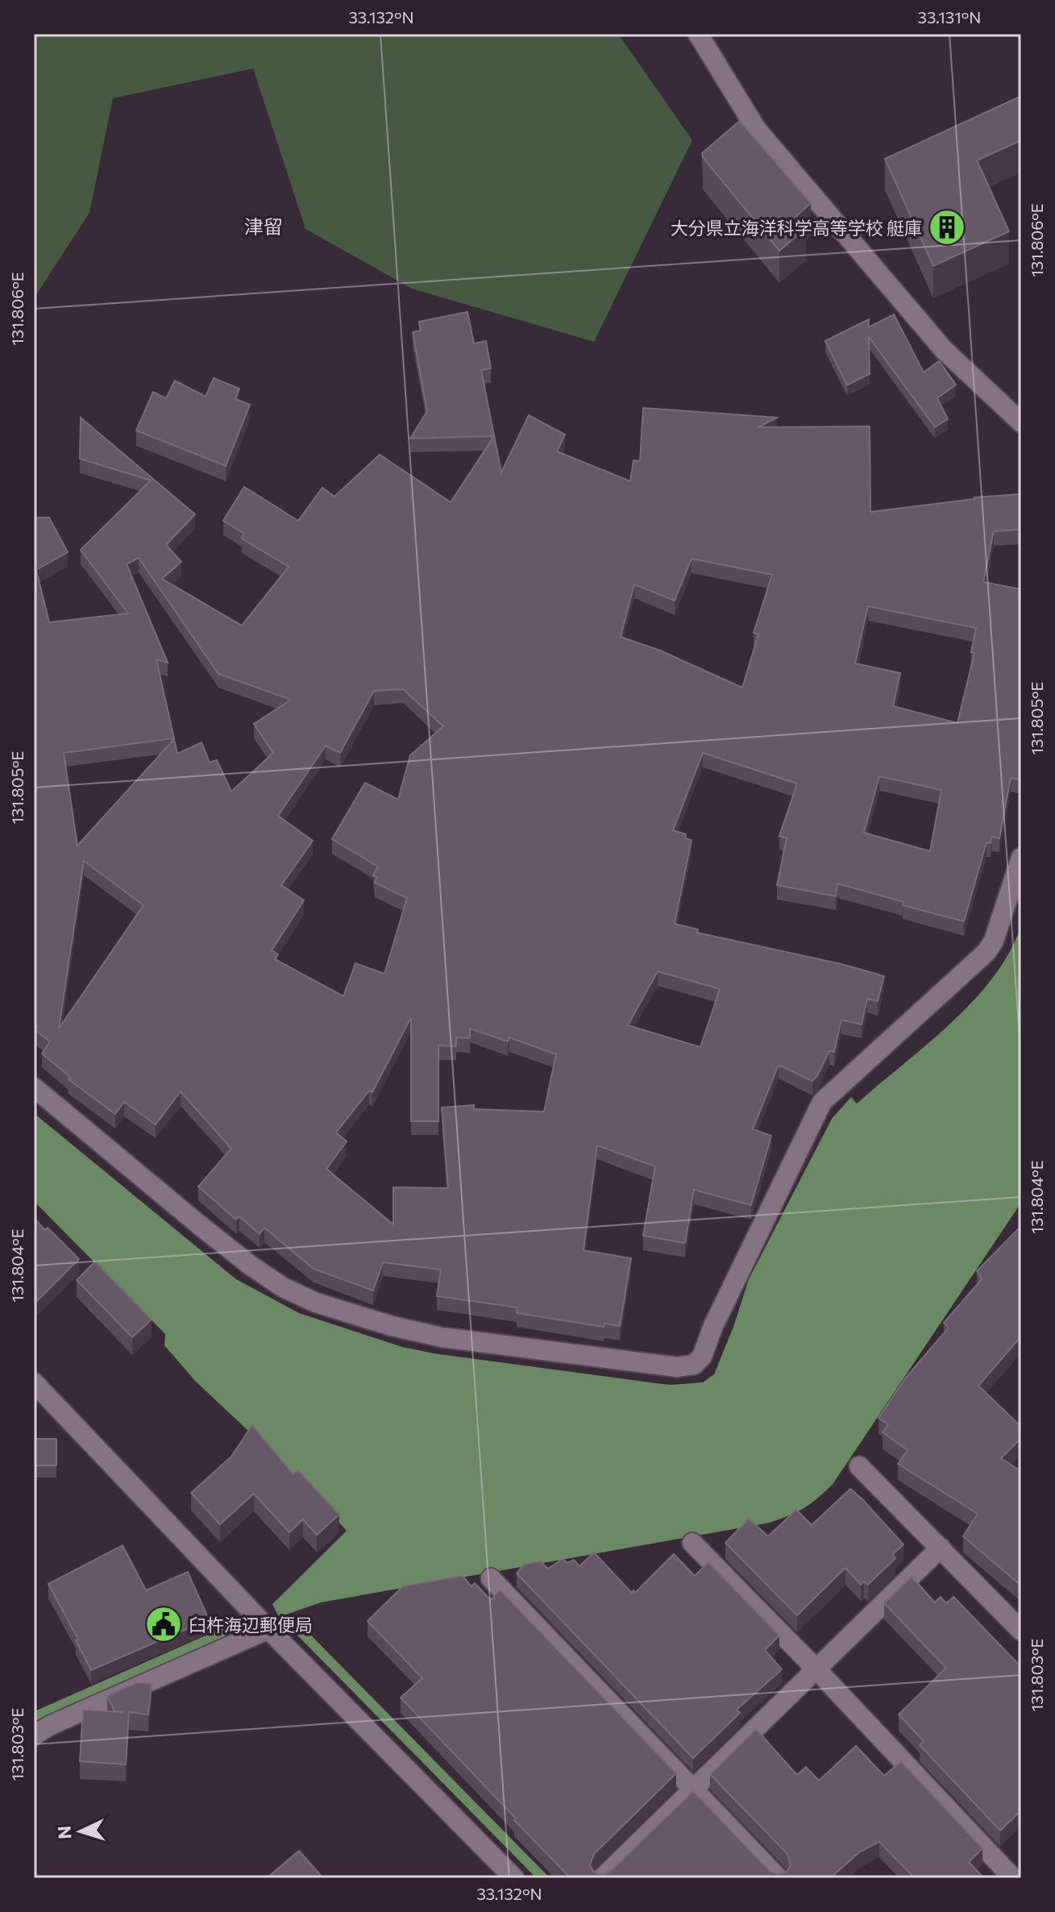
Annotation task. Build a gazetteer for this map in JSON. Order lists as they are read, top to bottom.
{
  "districts": ["津留"],
  "places": {
    "building": ["大分県立海洋科学高等学校 艇庫"],
    "public building": ["臼杵海辺郵便局"]
  },
  "north": "left",
  "coordinates": [
    "33.132°N",
    "33.131°N",
    "131.806°E",
    "131.805°E",
    "131.804°E",
    "131.803°E"
  ]
}
